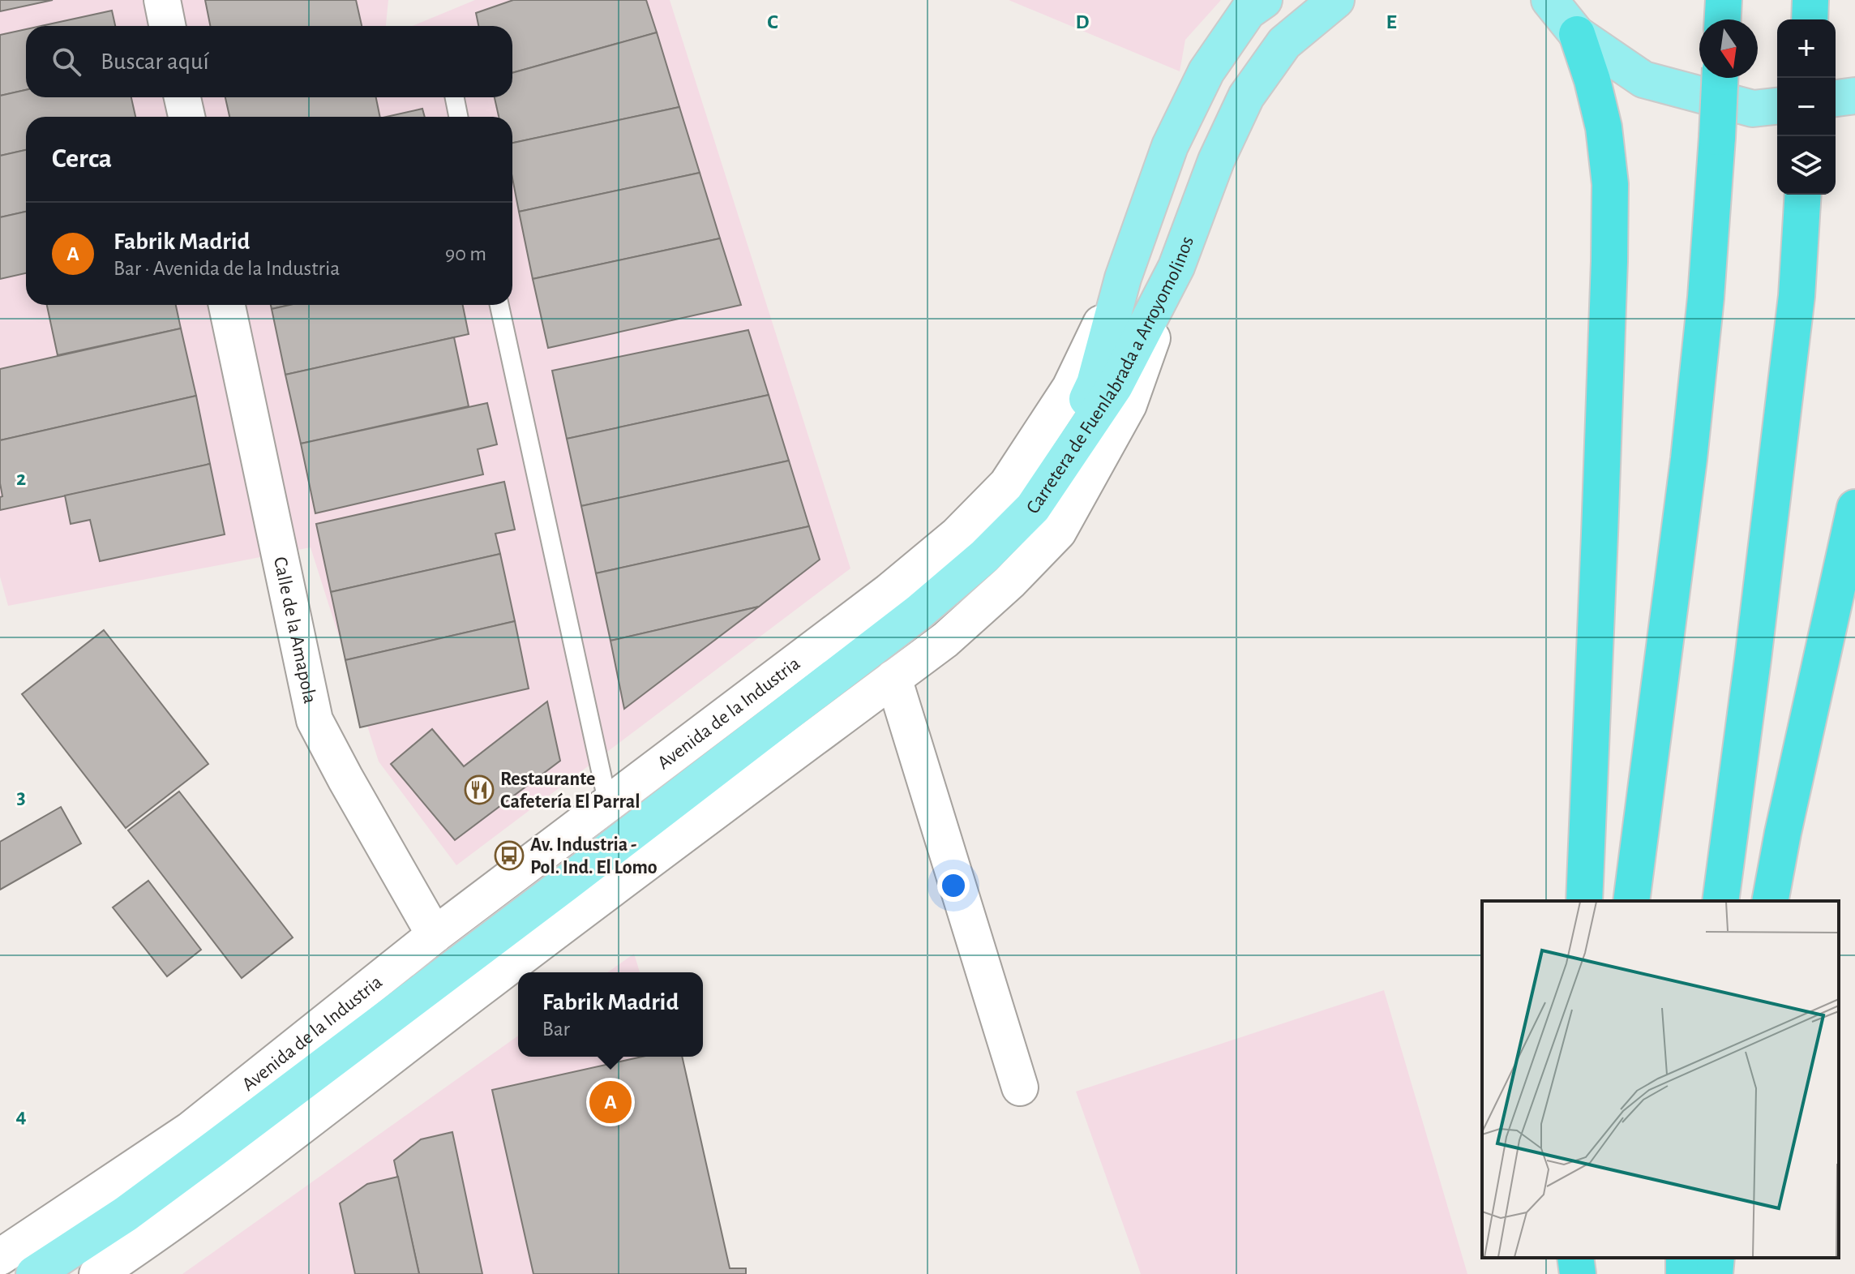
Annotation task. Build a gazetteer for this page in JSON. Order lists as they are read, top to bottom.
{
  "streets": {
    "main road": ["Carretera de Fuenlabrada a Arroyomolinos", "Avenida de la Industria"],
    "street": ["Calle de la Amapola"]
  },
  "crossings": [
    ["Carretera de Fuenlabrada a Arroyomolinos", "Avenida de la Industria"],
    ["Calle de la Amapola", "Avenida de la Industria"]
  ],
  "places": {
    "restaurant": ["Restaurante Cafetería El Parral"],
    "bus stop": ["Av. Industria - Pol. Ind. El Lomo"]
  },
  "north": "bottom",
  "page": {
    "map_buttons": ["+", "−"],
    "search": "Buscar aquí",
    "heading": "Cerca",
    "list": [
      {
        "mark": "A",
        "name": "Fabrik Madrid",
        "note": "Bar · Avenida de la Industria",
        "value": "90 m"
      }
    ],
    "popup": ["Fabrik Madrid", "Bar"],
    "pins": "A"
  },
  "grid": {
    "columns": ["C", "D", "E"],
    "rows": ["2", "3", "4"]
  }
}
